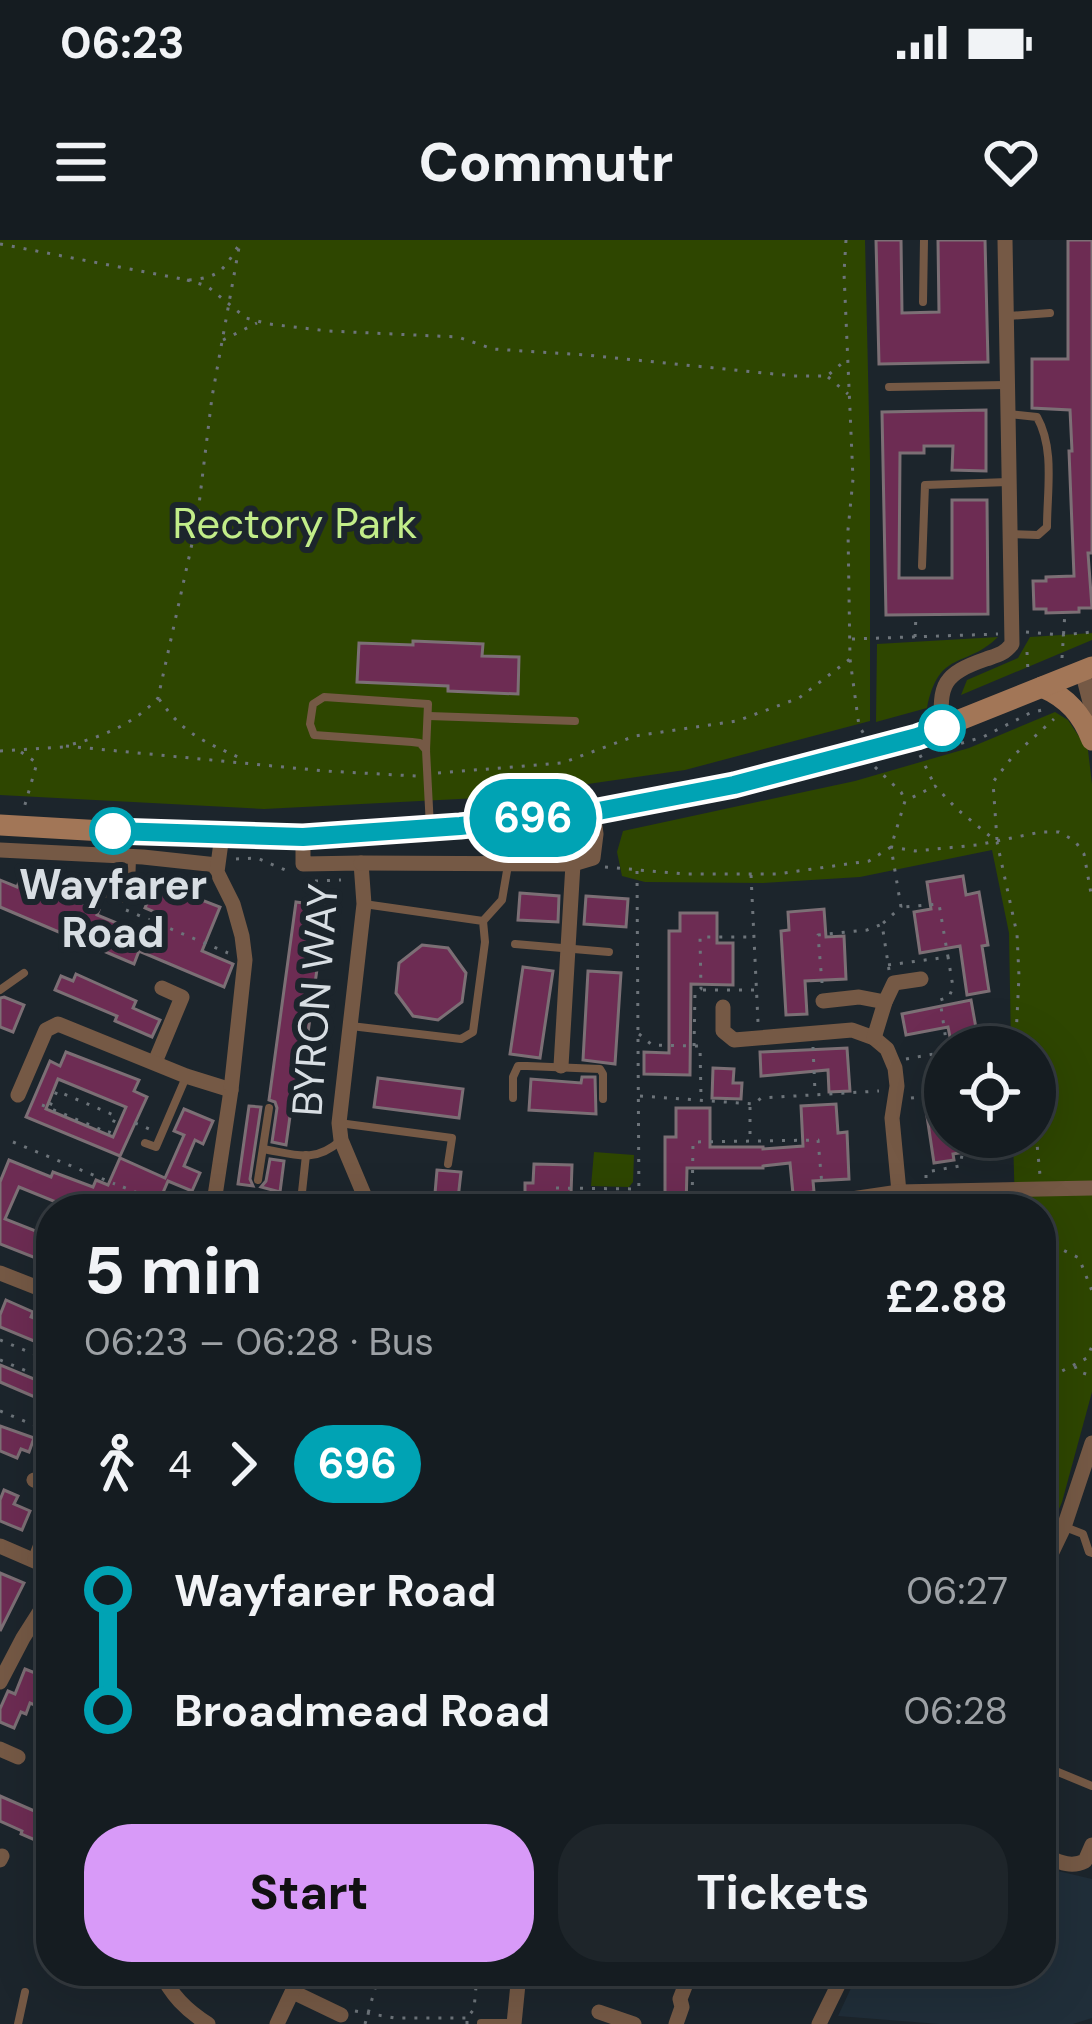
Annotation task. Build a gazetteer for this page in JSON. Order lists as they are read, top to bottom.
{
  "streets": {
    "street": ["BYRON WAY"]
  },
  "parks": ["Rectory Park"],
  "places": ["Wayfarer Road"],
  "lines": ["bus line 696"],
  "page": {
    "status": "06:23",
    "header": "Commutr",
    "on_map": "696",
    "heading": ["5 min", "06:23 – 06:28 · Bus", "£2.88"],
    "legs": ["4", "696"],
    "list": [
      {
        "name": "Wayfarer Road",
        "value": "06:27"
      },
      {
        "name": "Broadmead Road",
        "value": "06:28"
      }
    ],
    "buttons": ["Start", "Tickets"]
  }
}
